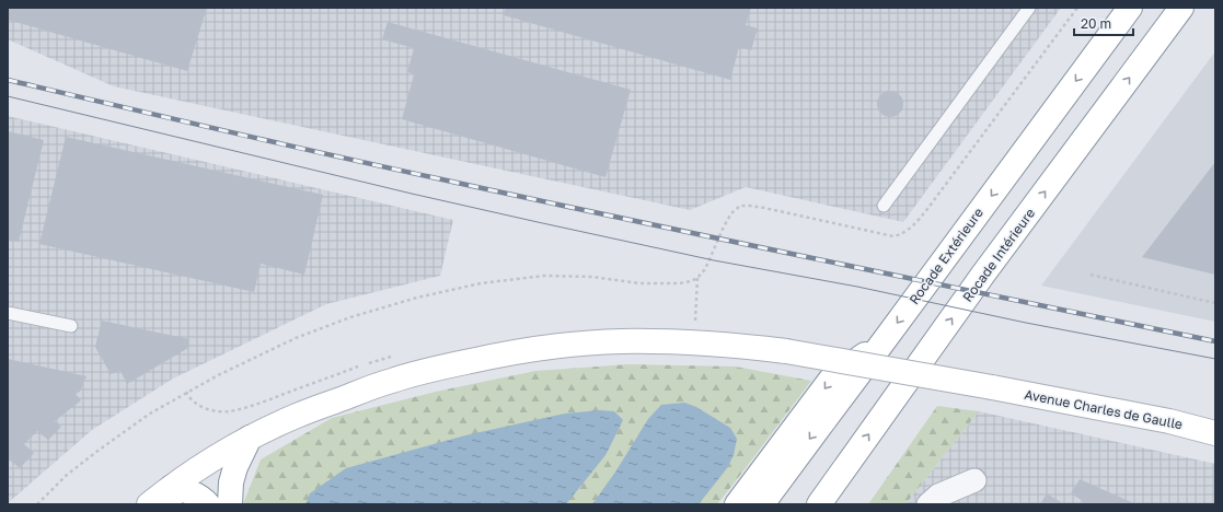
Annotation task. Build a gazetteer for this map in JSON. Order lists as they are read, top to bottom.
{
  "streets": {
    "main road": ["Rocade Intérieure", "Rocade Extérieure", "Avenue Charles de Gaulle"]
  },
  "one_way": ["Rocade Intérieure"],
  "scale_bar": "20 m"
}
